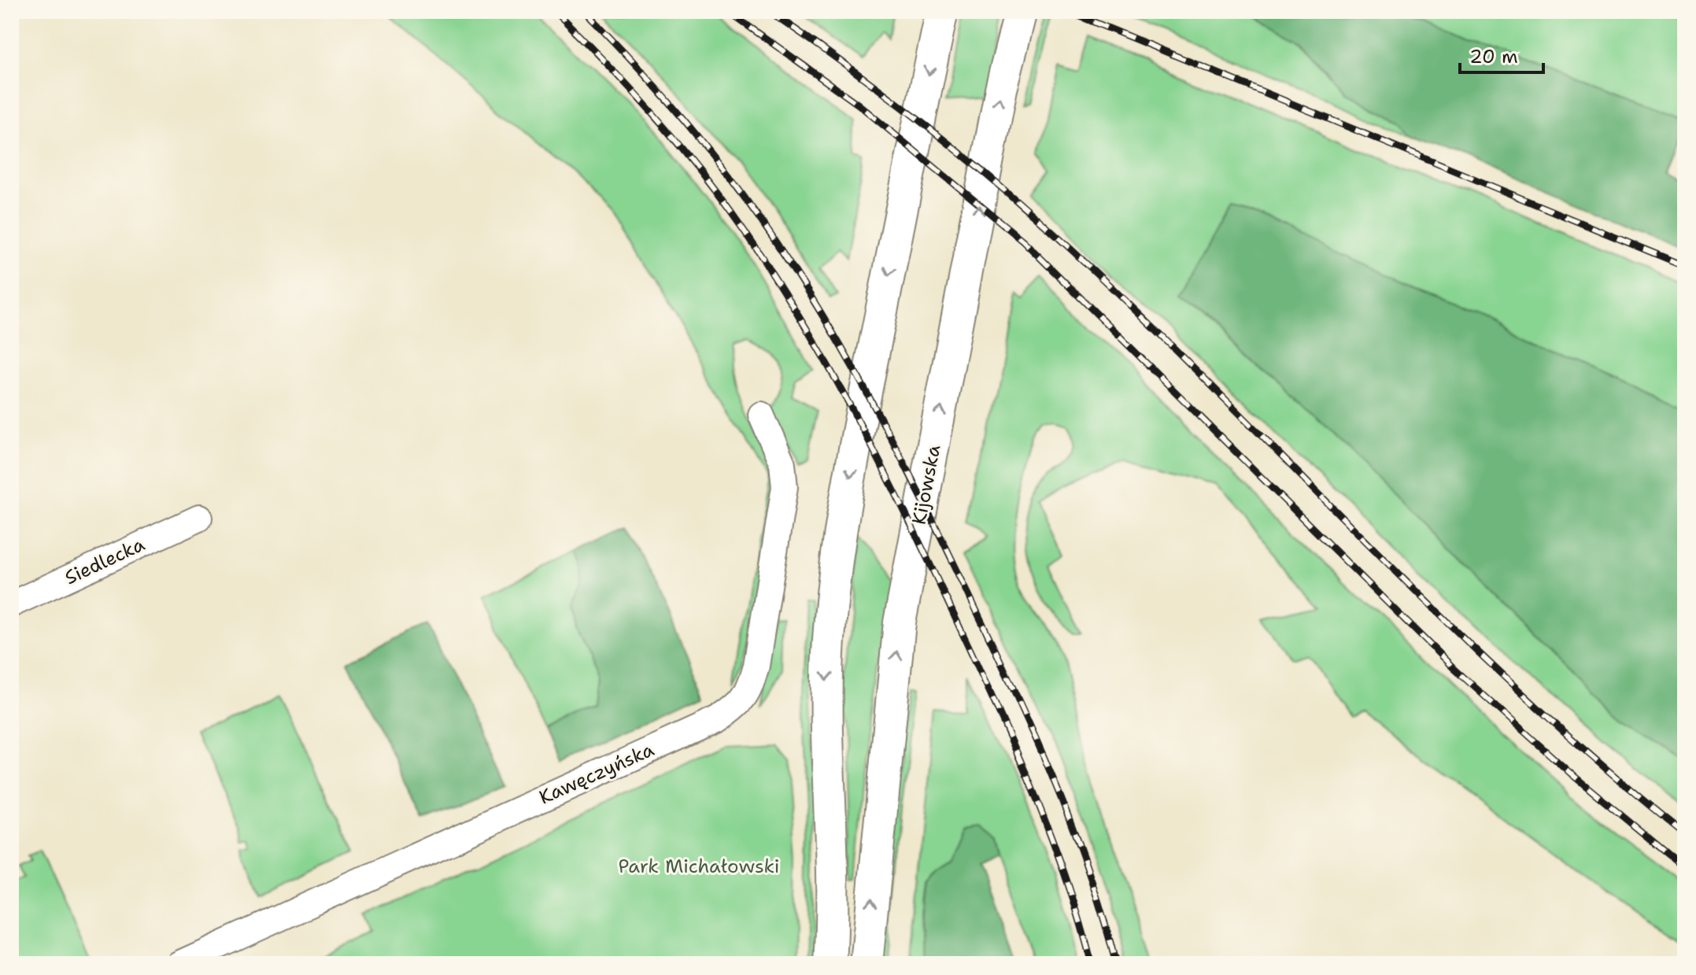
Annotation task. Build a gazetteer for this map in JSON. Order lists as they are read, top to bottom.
{
  "streets": {
    "street": ["Kijowska", "Siedlecka", "Kawęczyńska"]
  },
  "parks": ["Park Michałowski"],
  "scale_bar": "20 m"
}
